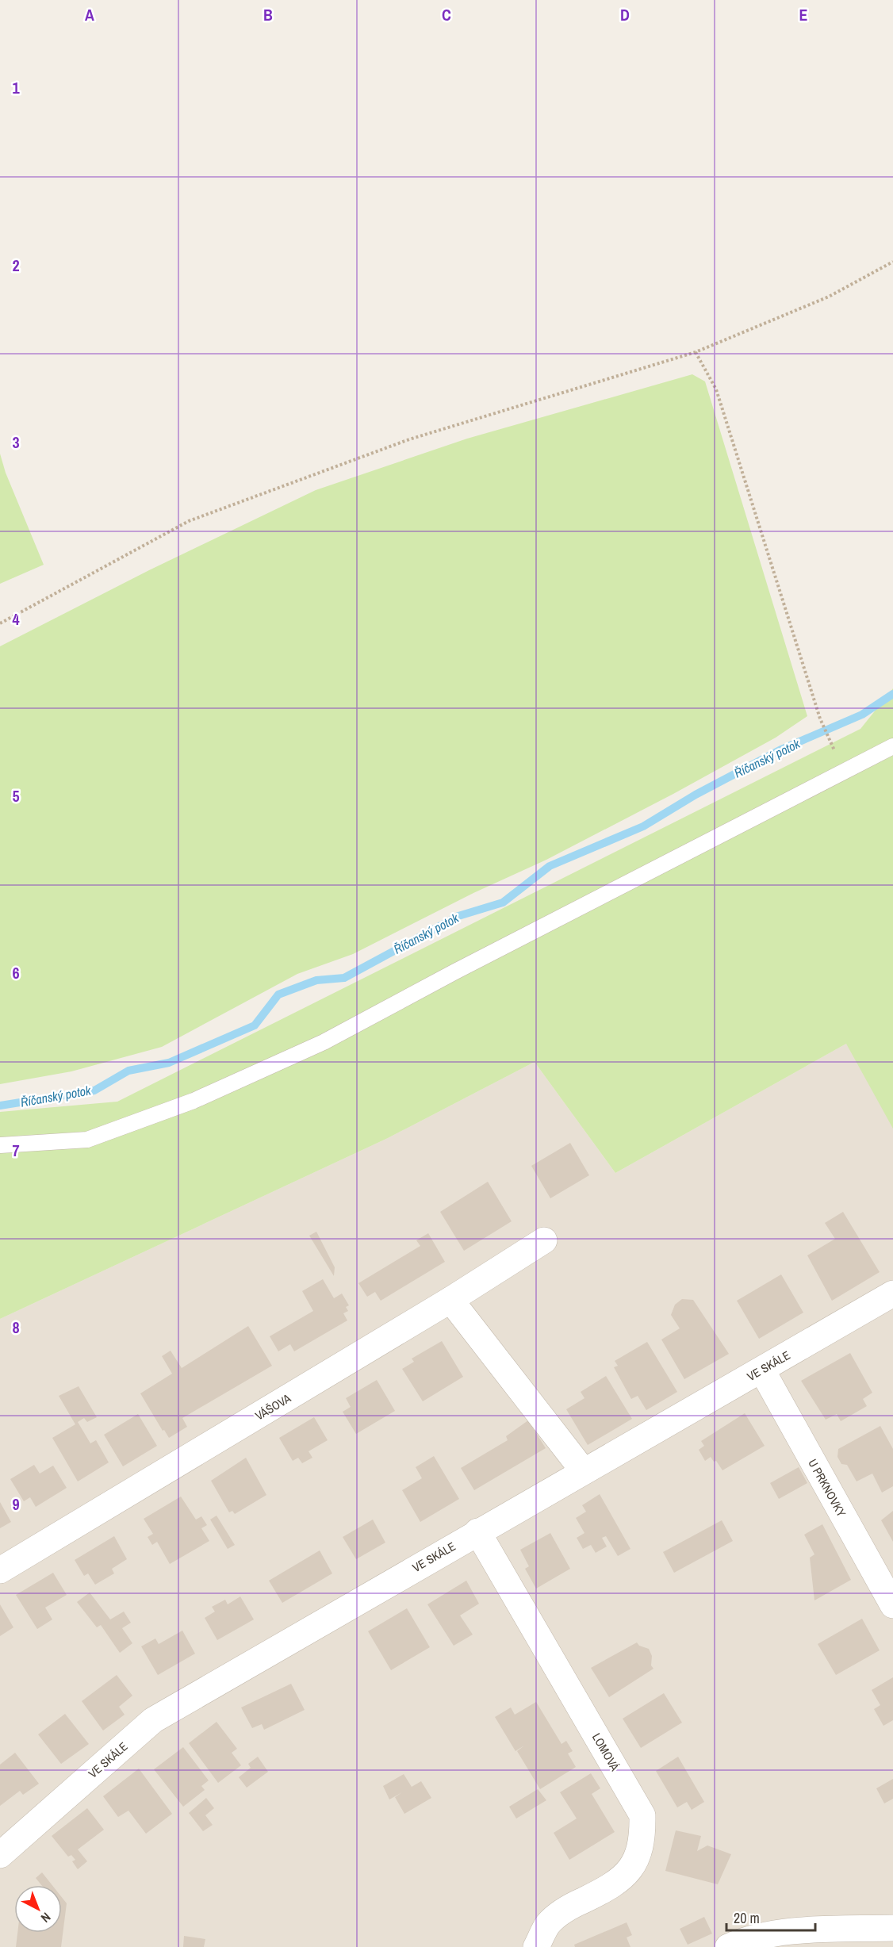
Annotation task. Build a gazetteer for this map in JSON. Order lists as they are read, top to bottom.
{
  "streets": {
    "street": [
      "VE SKÁLE",
      "VÁŠOVA",
      "U PRKNOVKY",
      "LOMOVÁ"
    ]
  },
  "crossings": [
    ["VE SKÁLE", "U PRKNOVKY"],
    ["VE SKÁLE", "LOMOVÁ"]
  ],
  "water": ["Říčanský potok"],
  "scale_bar": "20 m",
  "north": "bottom right",
  "grid": {
    "columns": [
      "A",
      "B",
      "C",
      "D",
      "E"
    ],
    "rows": [
      "1",
      "2",
      "3",
      "4",
      "5",
      "6",
      "7",
      "8",
      "9"
    ]
  }
}
